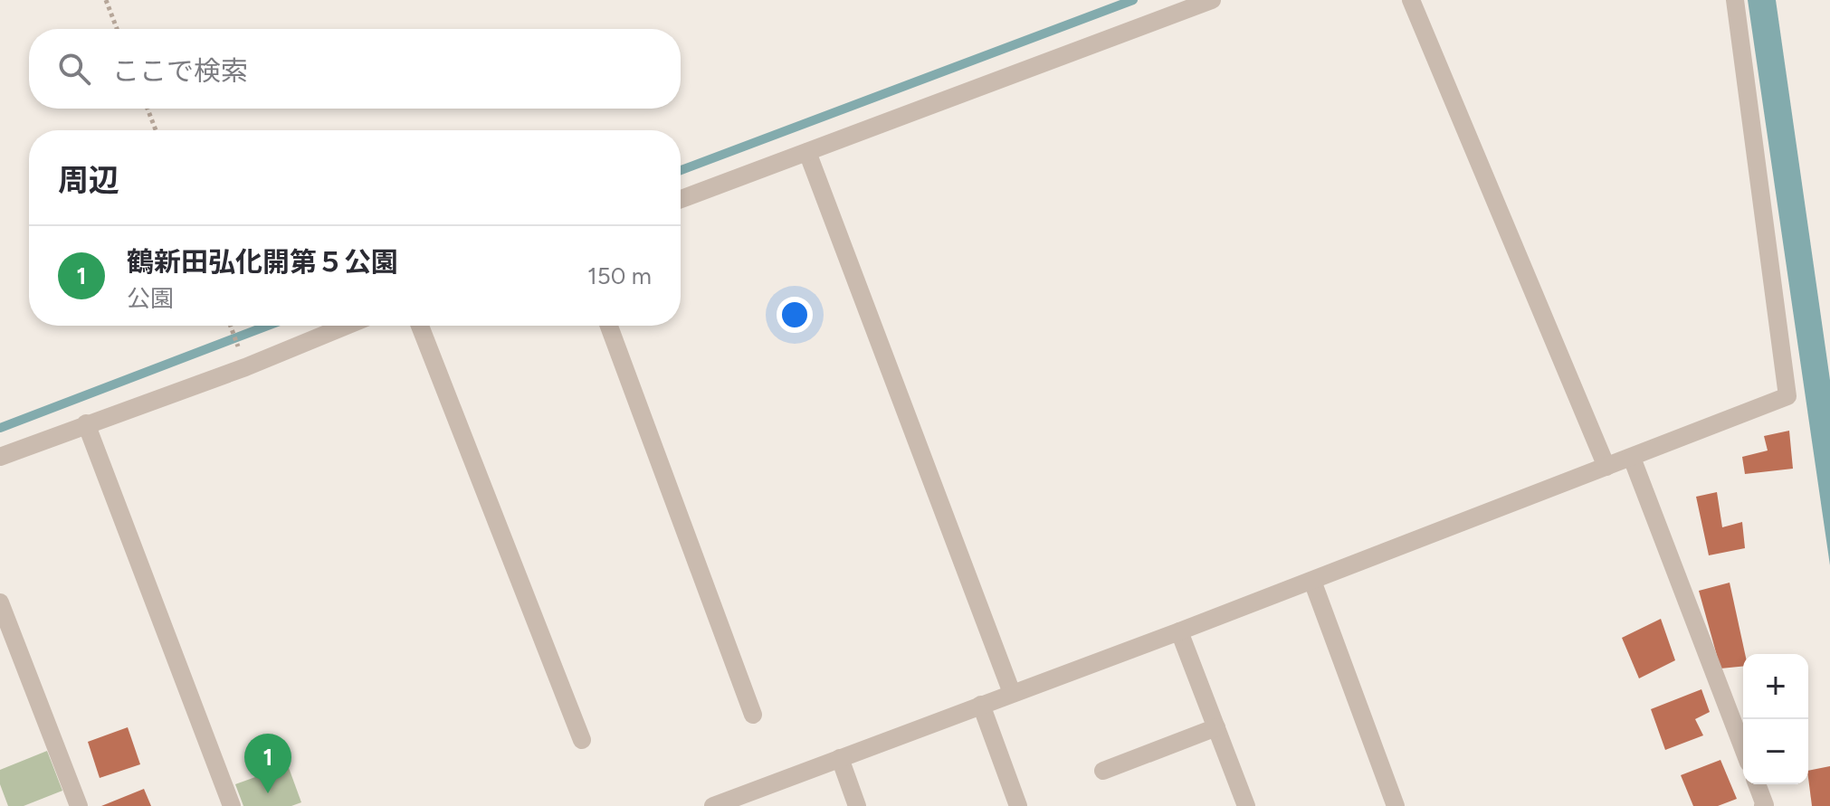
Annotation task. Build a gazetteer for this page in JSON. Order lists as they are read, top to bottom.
{
  "page": {
    "search": "ここで検索",
    "heading": "周辺",
    "list": [
      {
        "mark": "1",
        "name": "鶴新田弘化開第５公園",
        "note": "公園",
        "value": "150 m"
      }
    ],
    "map_buttons": ["+", "−"],
    "pins": "1"
  }
}
